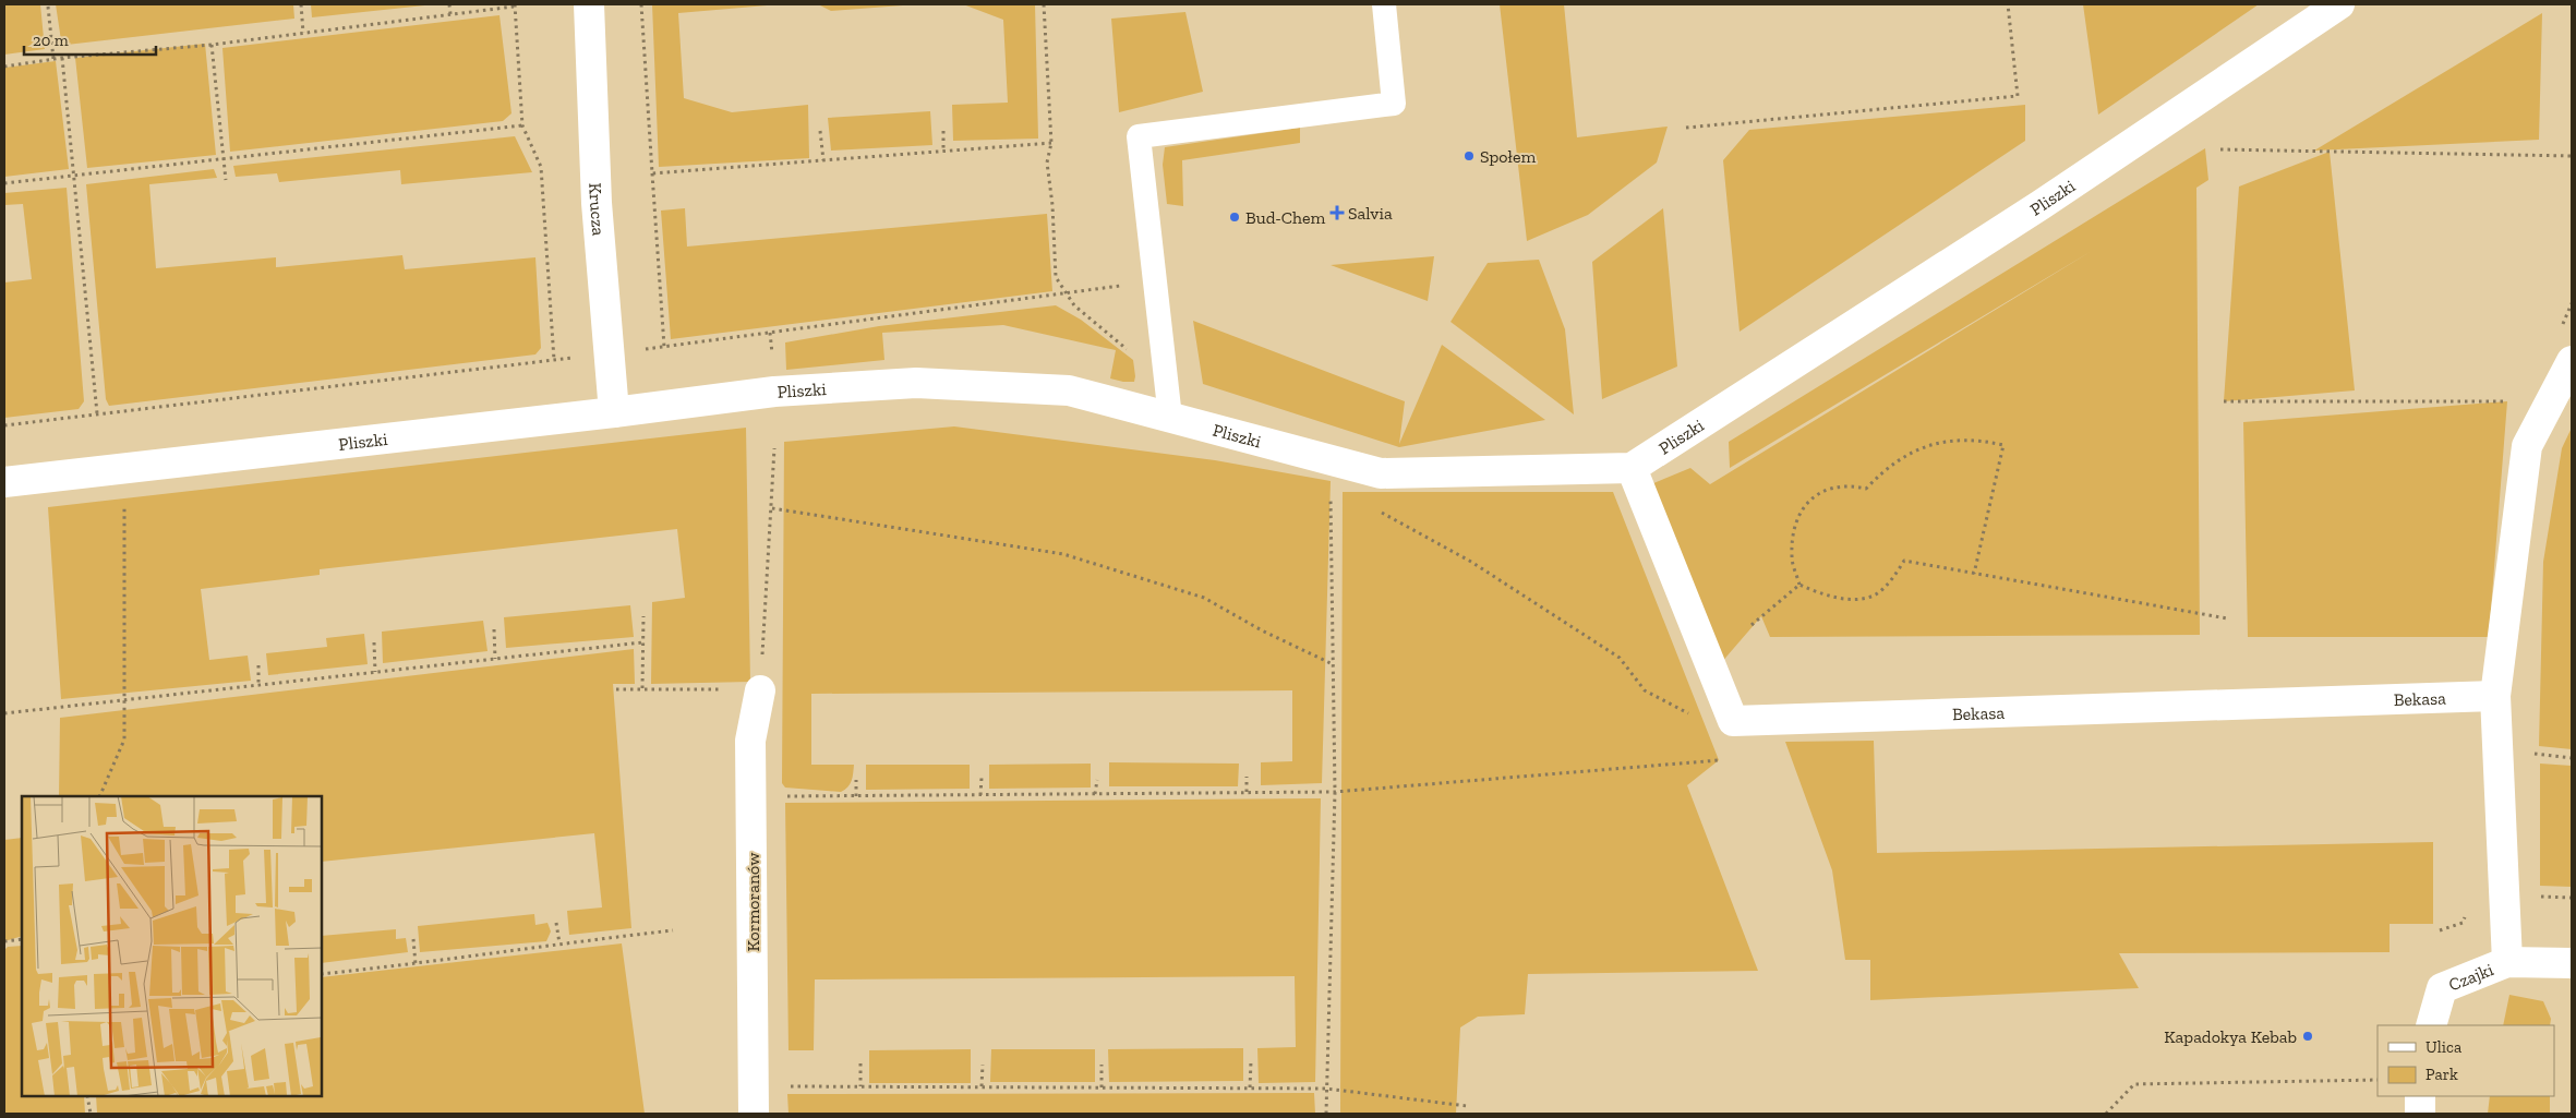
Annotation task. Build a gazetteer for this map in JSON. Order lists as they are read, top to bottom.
{
  "streets": {
    "street": [
      "Pliszki",
      "Krucza",
      "Bekasa",
      "Kormoranów",
      "Czajki"
    ]
  },
  "crossings": [
    ["Pliszki", "Krucza"],
    ["Pliszki", "Bekasa"]
  ],
  "places": {
    "other": ["Społem", "Bud-Chem", "Kapadokya Kebab"],
    "health": ["Salvia"]
  },
  "legend": ["Ulica", "Park"],
  "scale_bar": "20 m"
}
